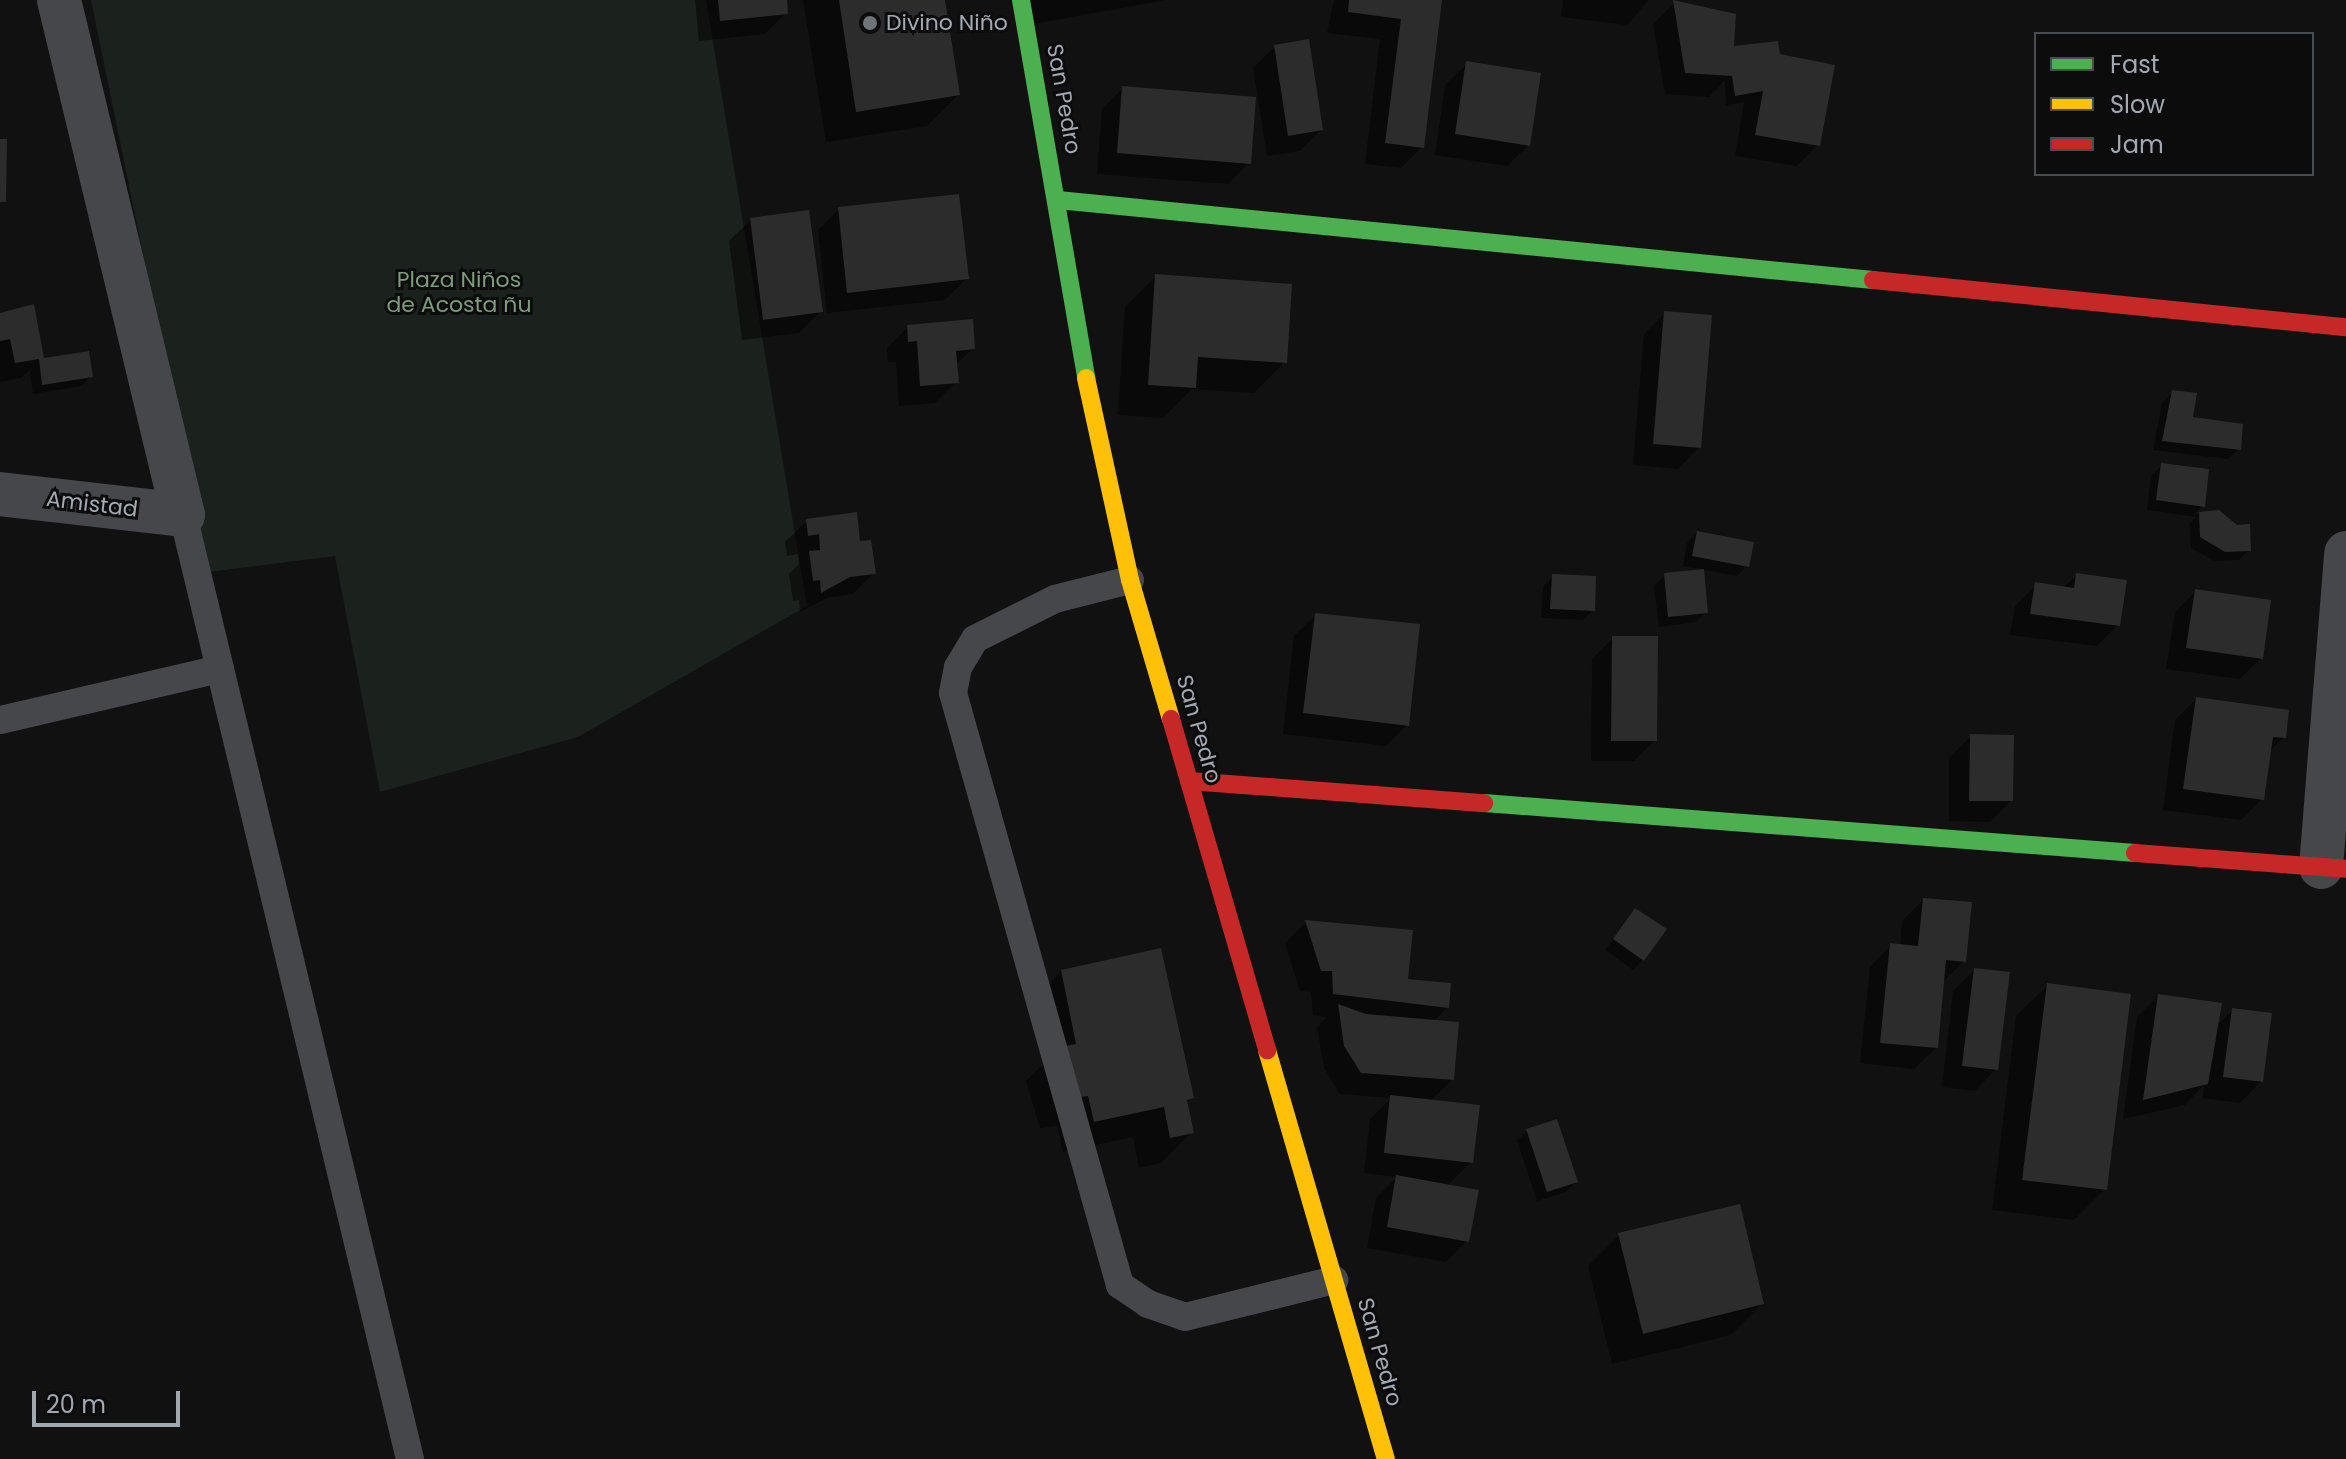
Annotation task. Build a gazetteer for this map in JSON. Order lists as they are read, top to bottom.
{
  "streets": {
    "street": ["San Pedro", "Amistad"]
  },
  "parks": ["Plaza Niños de Acosta ñu"],
  "places": ["Divino Niño"],
  "legend": ["Fast", "Slow", "Jam"],
  "scale_bar": "20 m"
}
